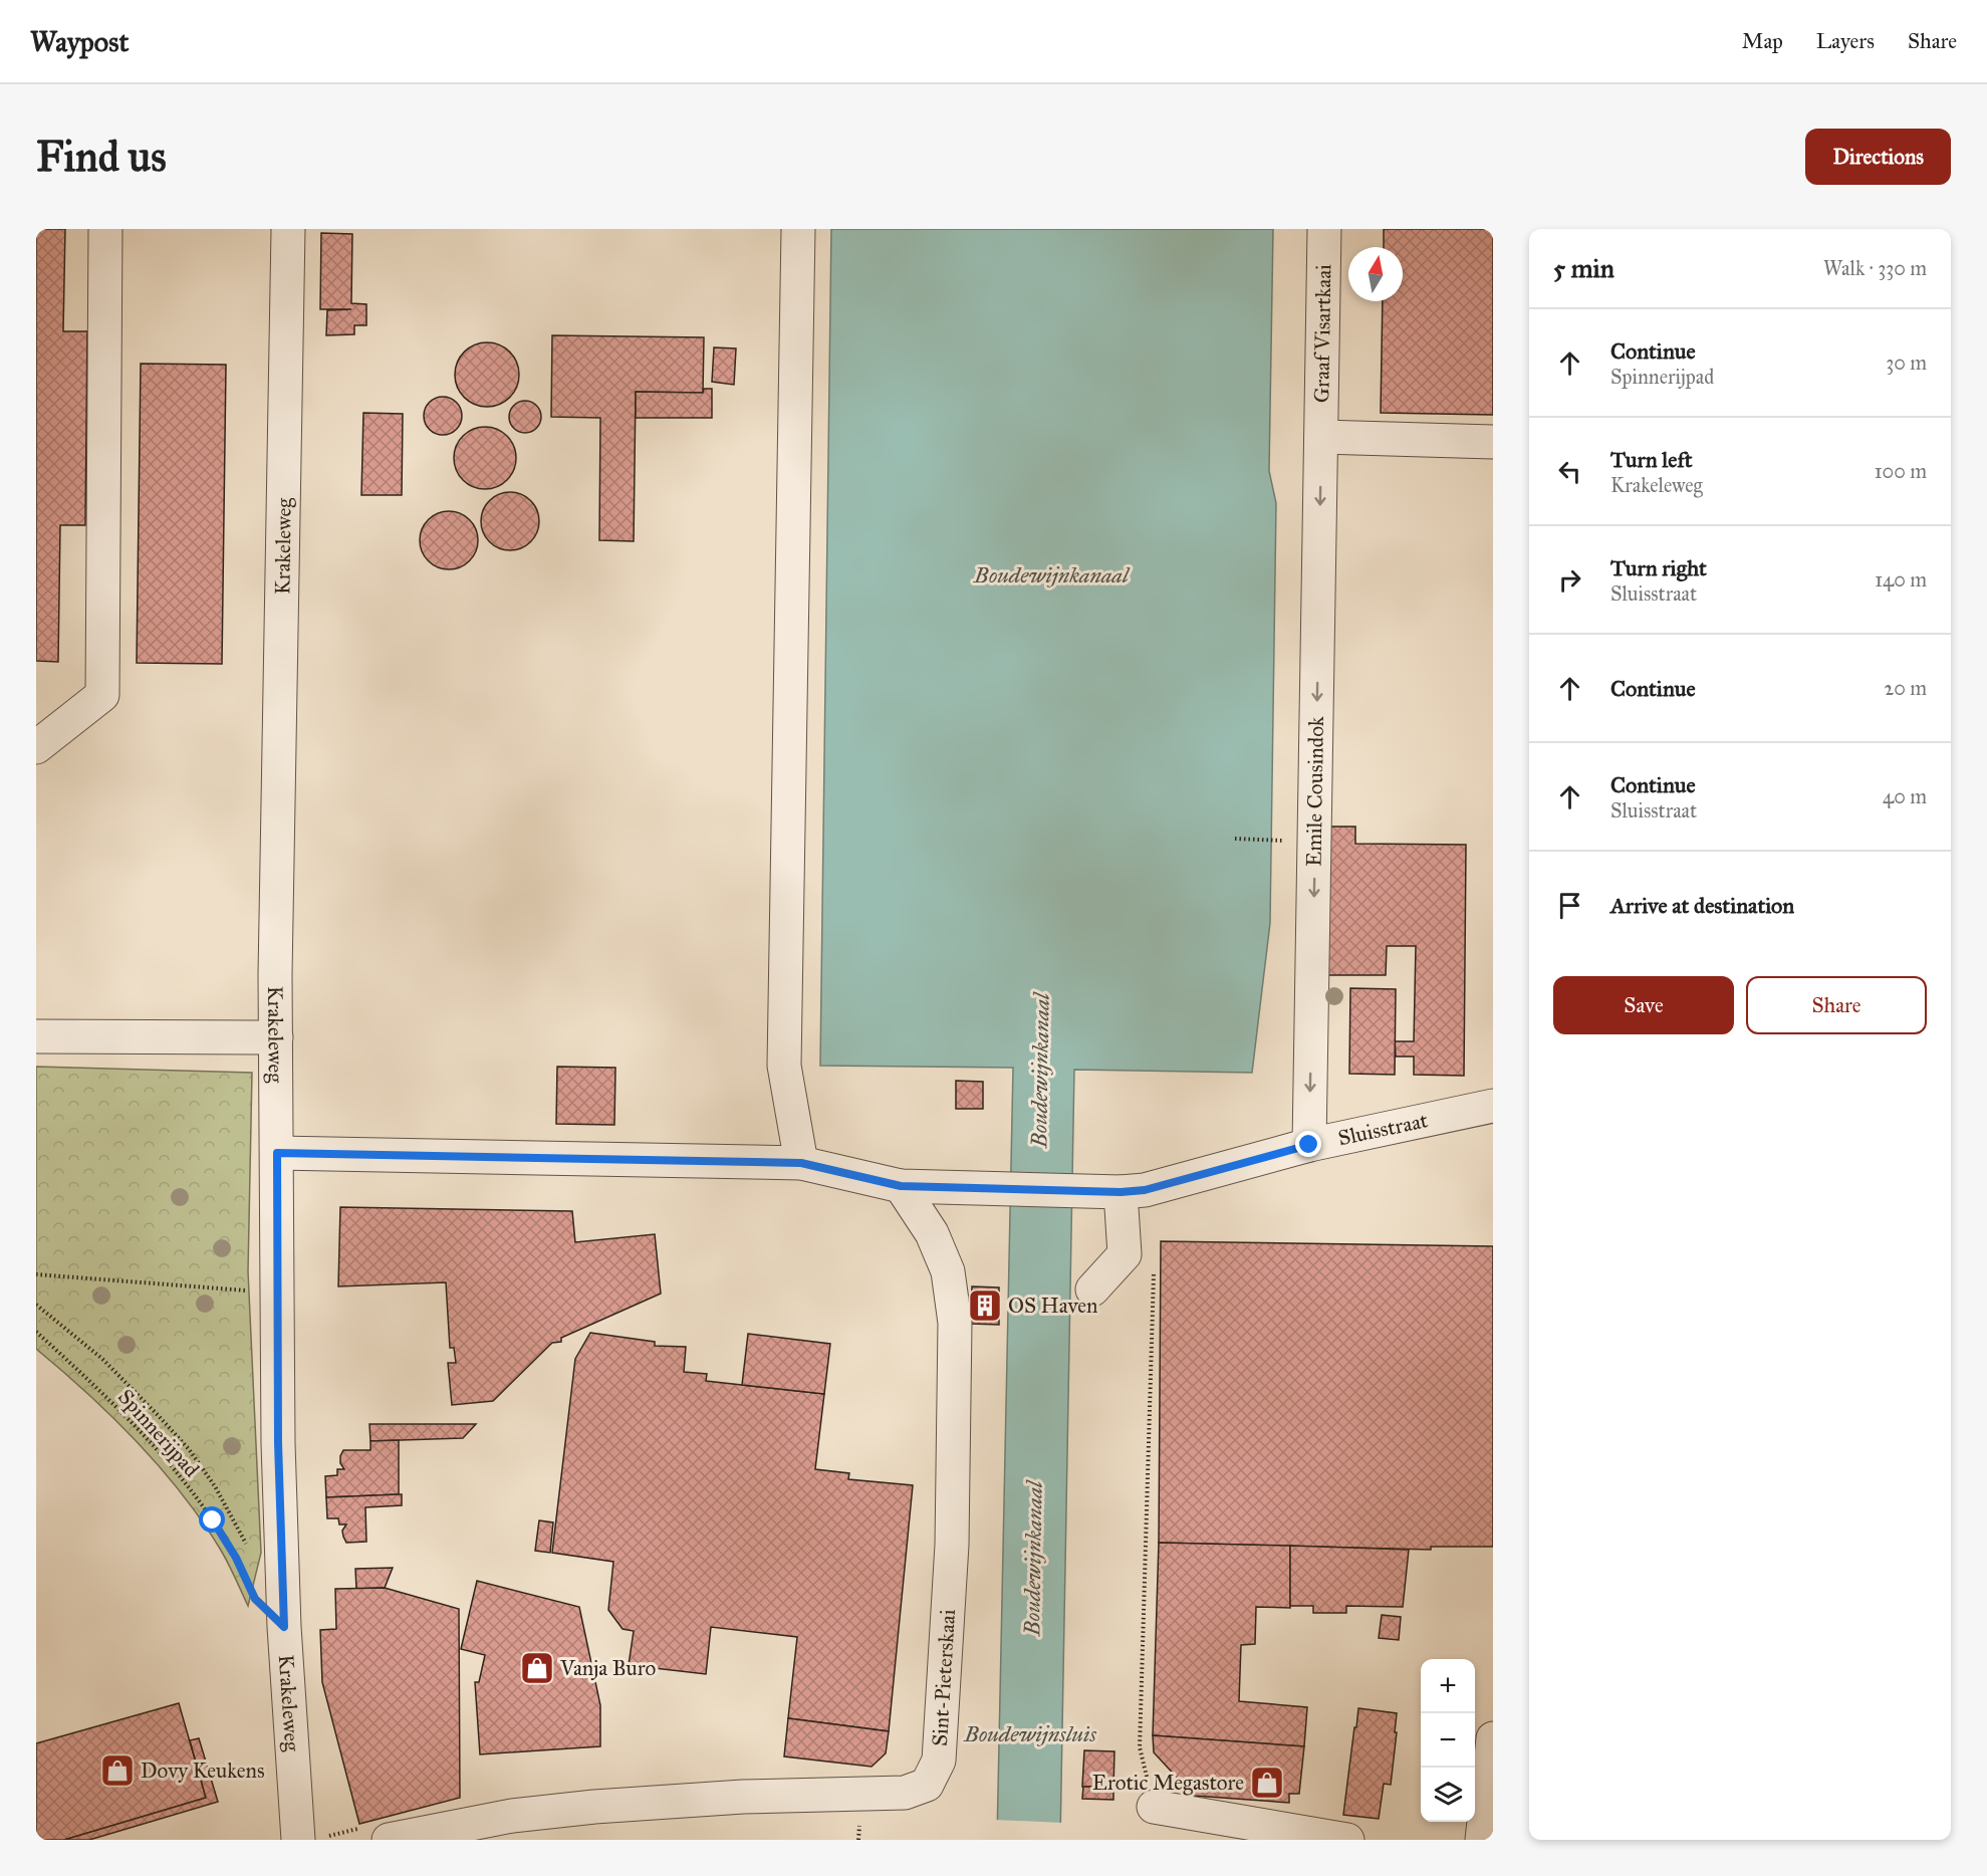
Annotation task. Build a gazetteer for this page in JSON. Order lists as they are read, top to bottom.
{
  "streets": {
    "street": [
      "Graaf Visartkaai",
      "Krakeleweg",
      "Emile Cousindok",
      "Sluisstraat",
      "Sint-Pieterskaai"
    ],
    "path": ["Spinnerijpad"]
  },
  "crossings": [
    ["Graaf Visartkaai", "Emile Cousindok"],
    ["Emile Cousindok", "Sluisstraat"],
    ["Sluisstraat", "Sint-Pieterskaai"]
  ],
  "one_way": ["Emile Cousindok"],
  "water": ["Boudewijnkanaal", "Boudewijnsluis"],
  "places": {
    "building": ["OS Haven"],
    "shop": ["Vanja Buro", "Dovy Keukens", "Erotic Megastore"]
  },
  "north": "top",
  "page": {
    "header": "Waypost",
    "nav": ["Map", "Layers", "Share"],
    "buttons": [
      "Directions",
      ["Save", "Share"]
    ],
    "title": "Find us",
    "heading": ["5 min", "Walk · 330 m"],
    "list": [
      ["Continue", "Spinnerijpad", "30 m"],
      ["Turn left", "Krakeleweg", "100 m"],
      ["Turn right", "Sluisstraat", "140 m"],
      ["Continue", "20 m"],
      ["Continue", "Sluisstraat", "40 m"],
      "Arrive at destination"
    ],
    "map_buttons": ["+", "−"]
  }
}
